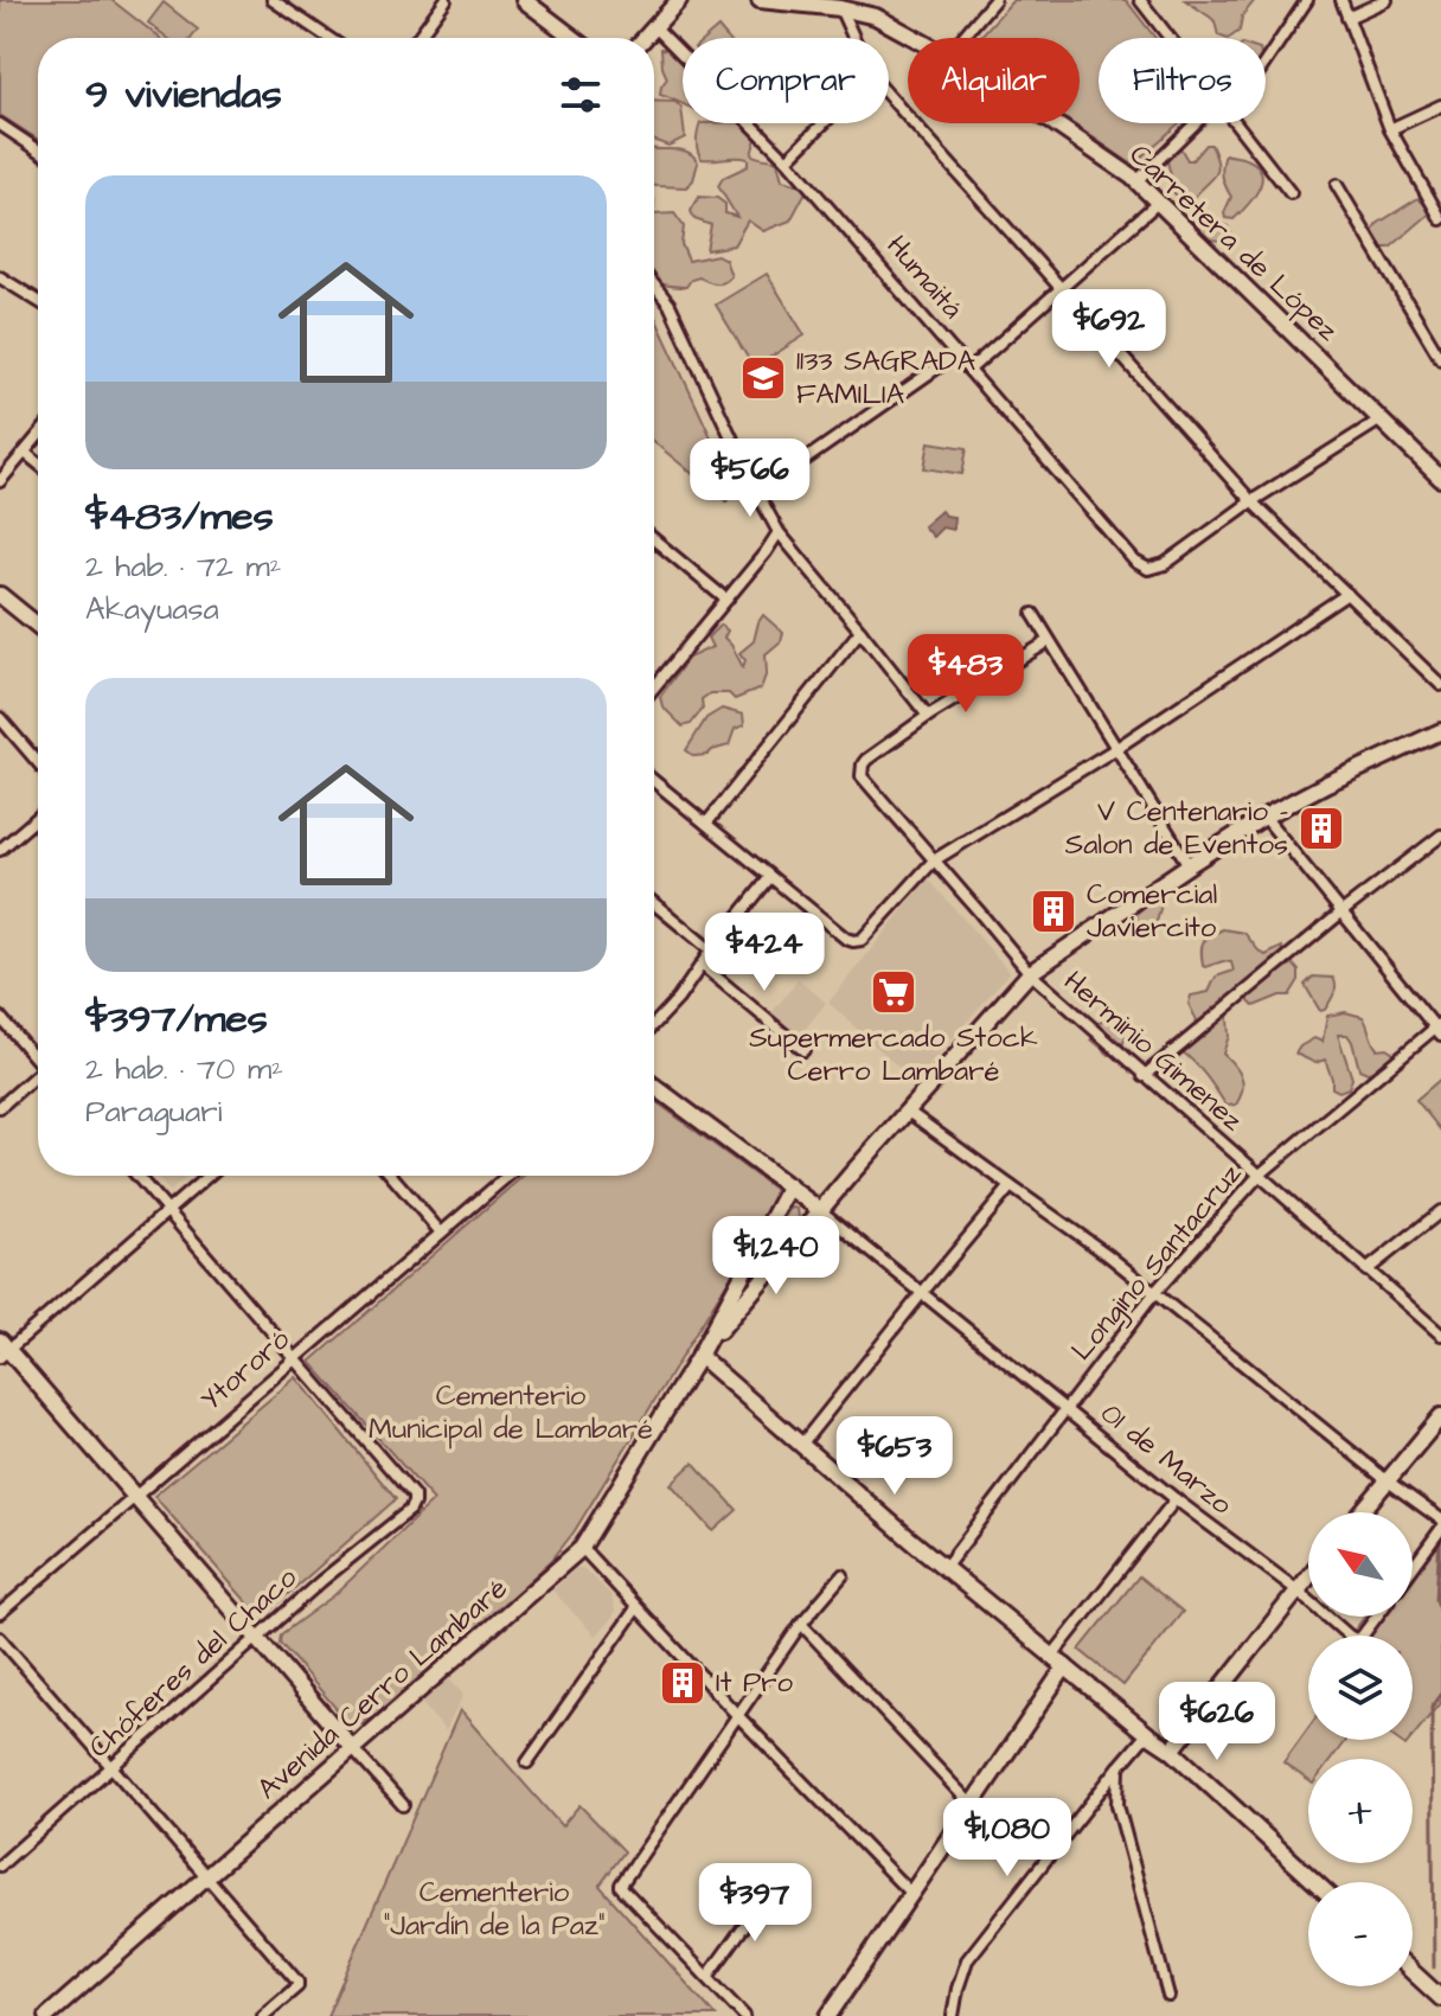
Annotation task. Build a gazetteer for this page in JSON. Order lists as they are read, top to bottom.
{
  "streets": {
    "street": [
      "Carretera de López",
      "Humaitá",
      "Herminio Gimenez",
      "Longino Santacruz",
      "Ytororó",
      "01 de Marzo",
      "Chóferes del Chaco",
      "Avenida Cerro Lambaré"
    ]
  },
  "crossings": [
    ["Herminio Gimenez", "Longino Santacruz"],
    ["Herminio Gimenez", "Avenida Cerro Lambaré"],
    ["Longino Santacruz", "01 de Marzo"],
    ["Ytororó", "Chóferes del Chaco"],
    ["01 de Marzo", "Avenida Cerro Lambaré"]
  ],
  "parks": ["Cementerio Municipal de Lambaré", "Cementerio \"Jardín de la Paz\""],
  "places": {
    "school or university": ["1133 SAGRADA FAMILIA"],
    "building": ["V Centenario - Salon de Eventos", "Comercial Javiercito", "It Pro"],
    "supermarket": ["Supermercado Stock Cerro Lambaré"]
  },
  "north": "top left",
  "page": {
    "chip": ["Comprar", "Alquilar", "Filtros"],
    "heading": "9 viviendas",
    "list": [
      {
        "name": "$483/mes",
        "note": "2 hab. · 72 m² · Akayuasa"
      },
      {
        "name": "$397/mes",
        "note": "2 hab. · 70 m² · Paraguari"
      }
    ],
    "price": [
      "$692",
      "$566",
      "$483",
      "$424",
      "$1,240",
      "$653",
      "$626",
      "$1,080",
      "$397"
    ],
    "map_buttons": ["+", "−"]
  }
}
